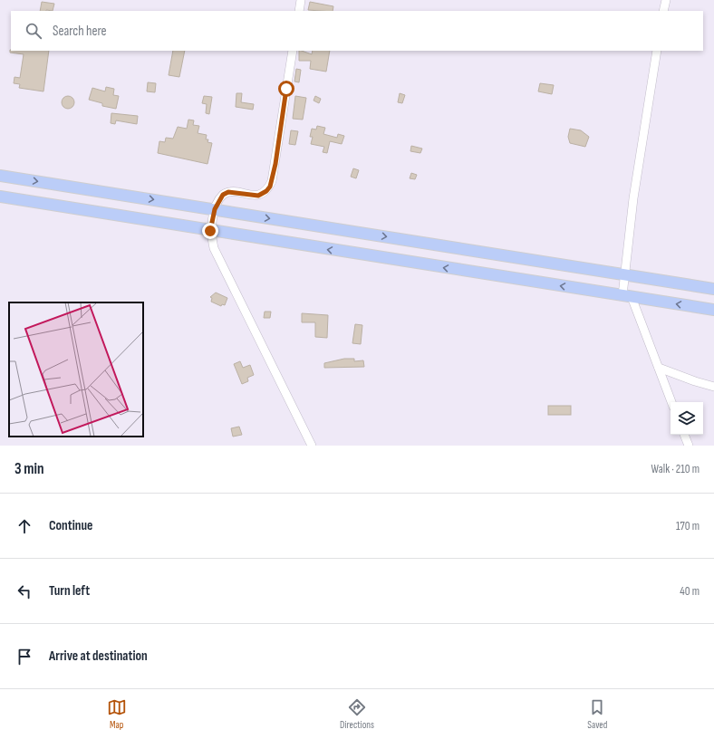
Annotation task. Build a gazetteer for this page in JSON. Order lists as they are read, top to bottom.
{
  "page": {
    "search": "Search here",
    "heading": ["3 min", "Walk · 210 m"],
    "list": [
      ["Continue", "170 m"],
      ["Turn left", "40 m"],
      "Arrive at destination"
    ],
    "nav": ["Map", "Directions", "Saved"]
  }
}
